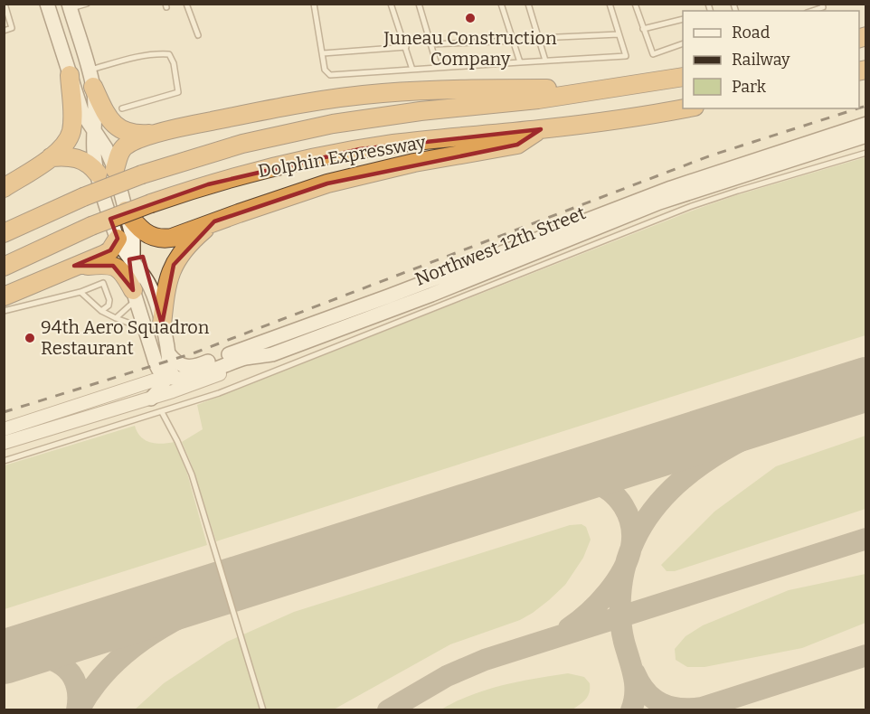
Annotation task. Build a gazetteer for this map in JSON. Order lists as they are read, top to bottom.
{
  "streets": {
    "highway": ["Dolphin Expressway"],
    "main road": ["Northwest 12th Street"]
  },
  "places": ["Juneau Construction Company", "94th Aero Squadron Restaurant"],
  "legend": ["Road", "Railway", "Park"]
}
